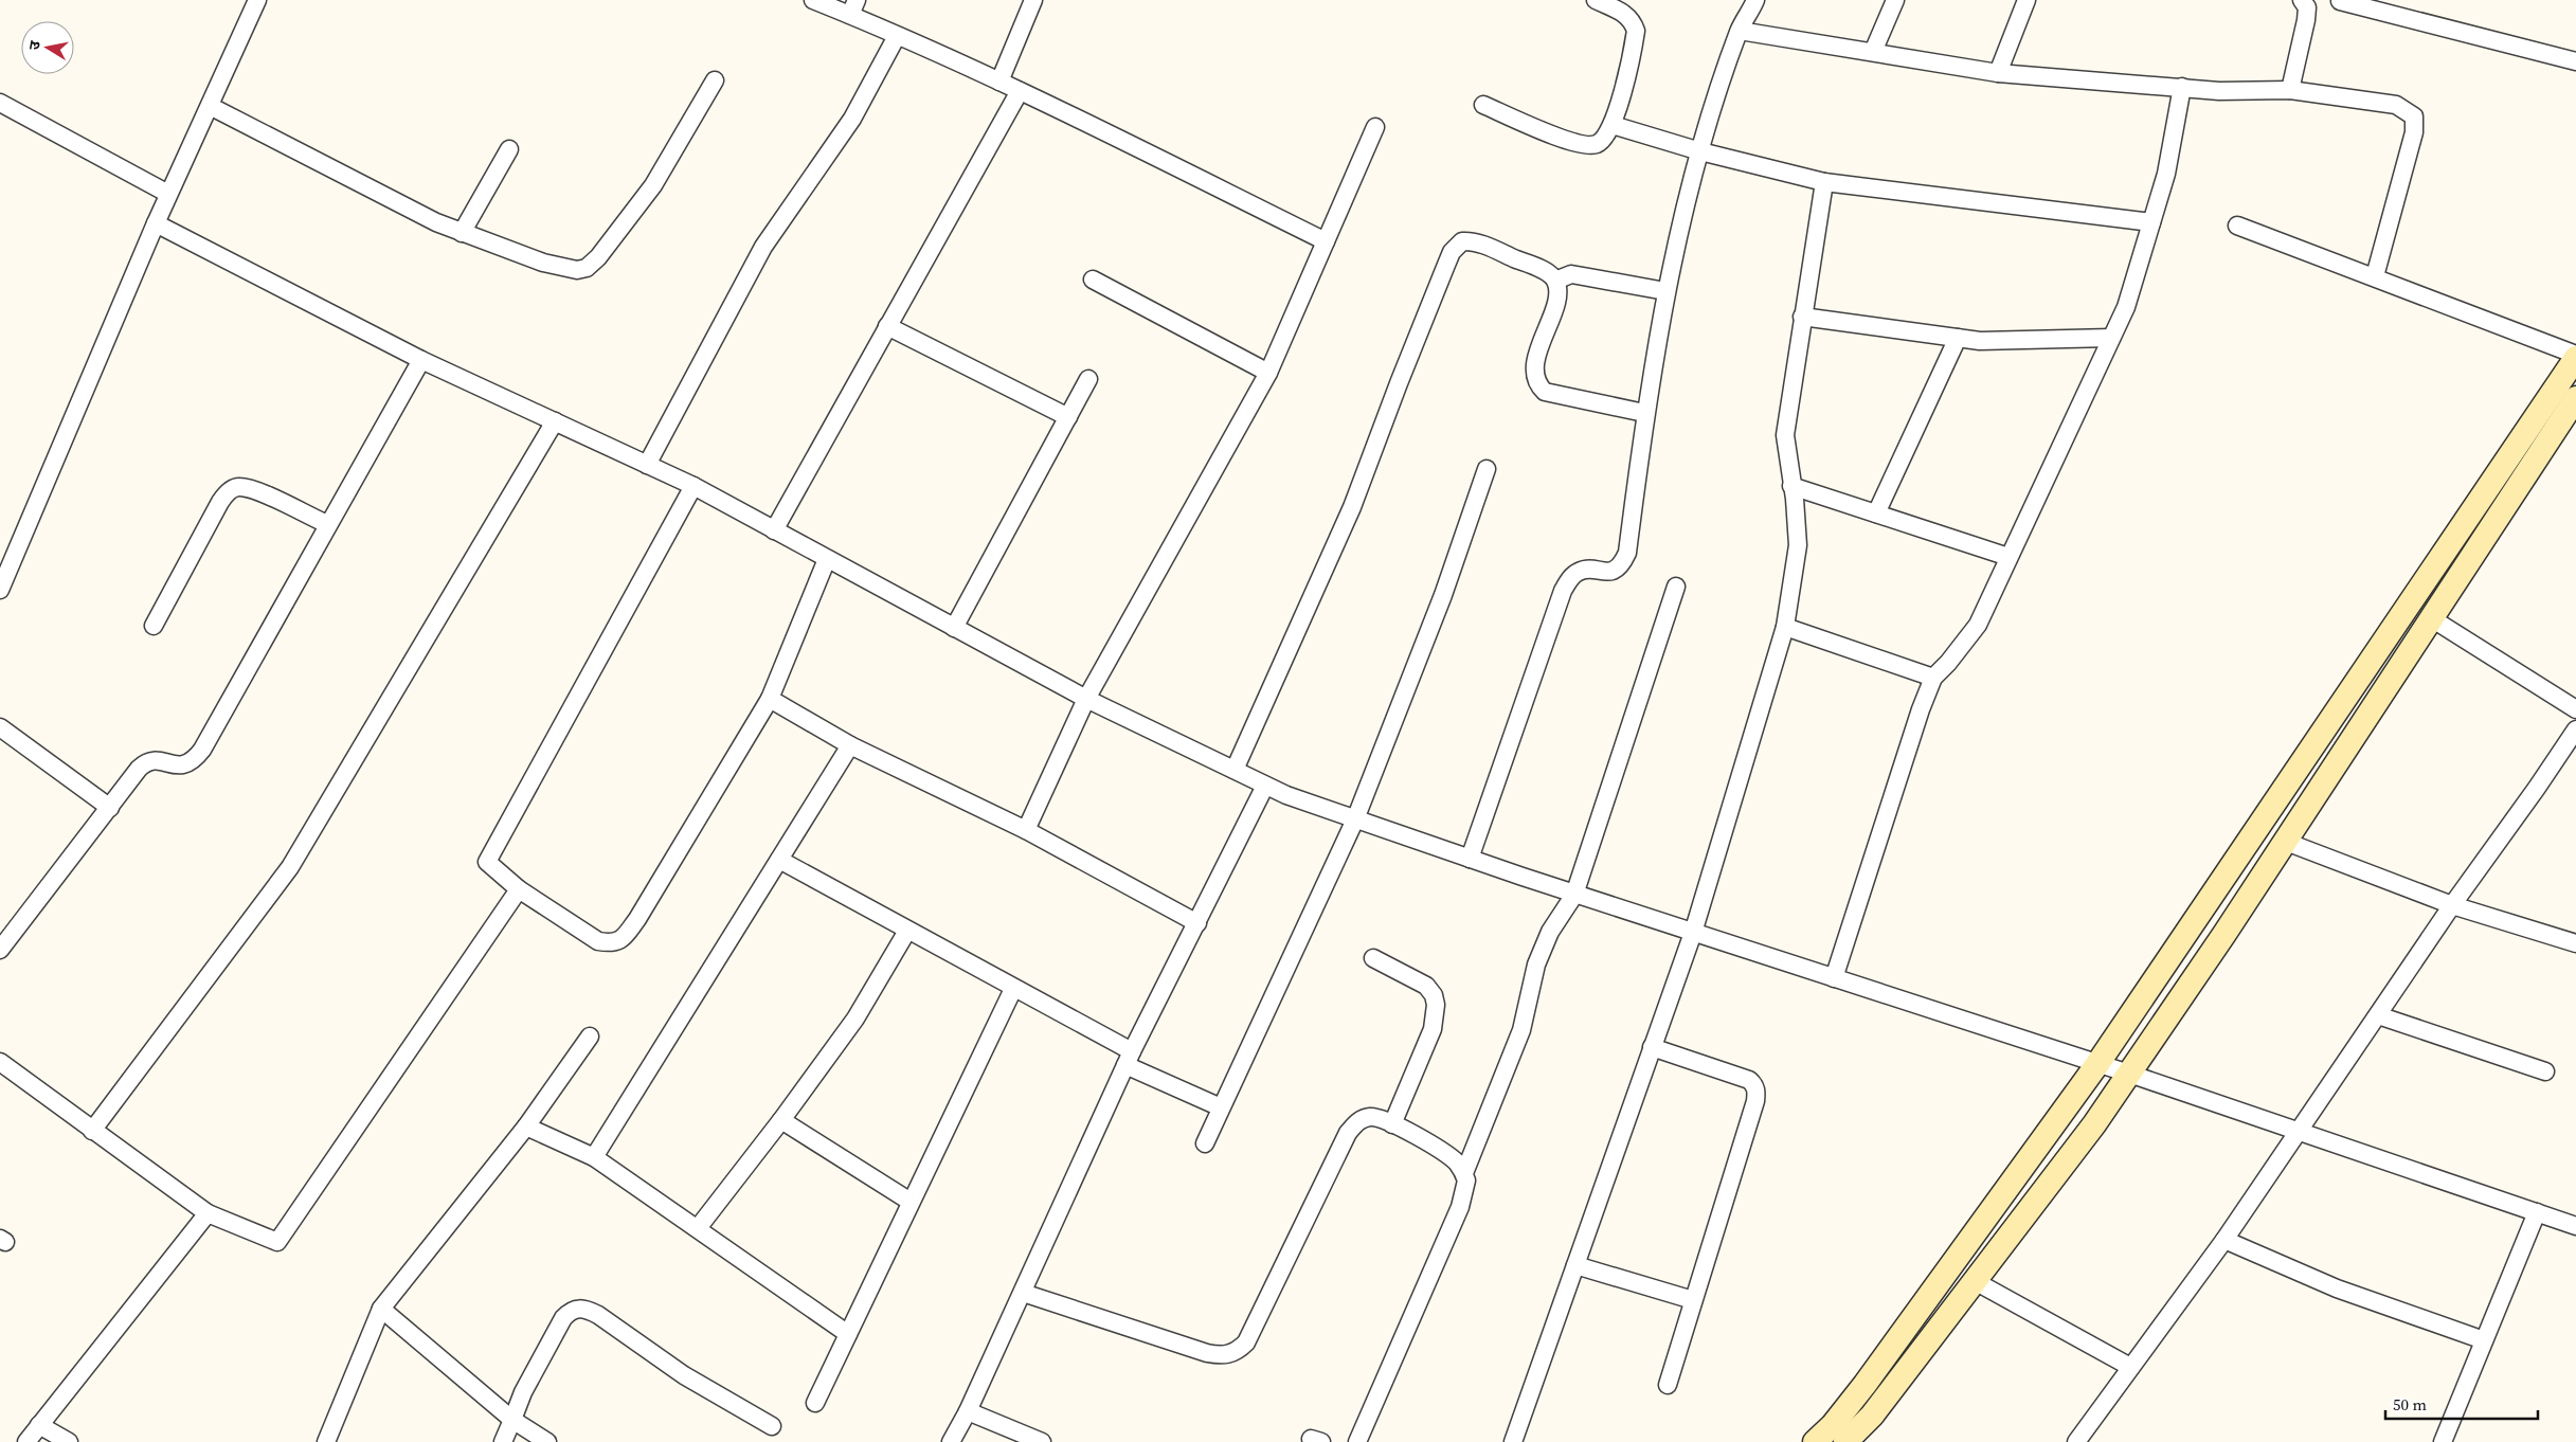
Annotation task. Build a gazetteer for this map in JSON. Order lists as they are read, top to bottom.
{
  "scale_bar": "50 m",
  "north": "left"
}
